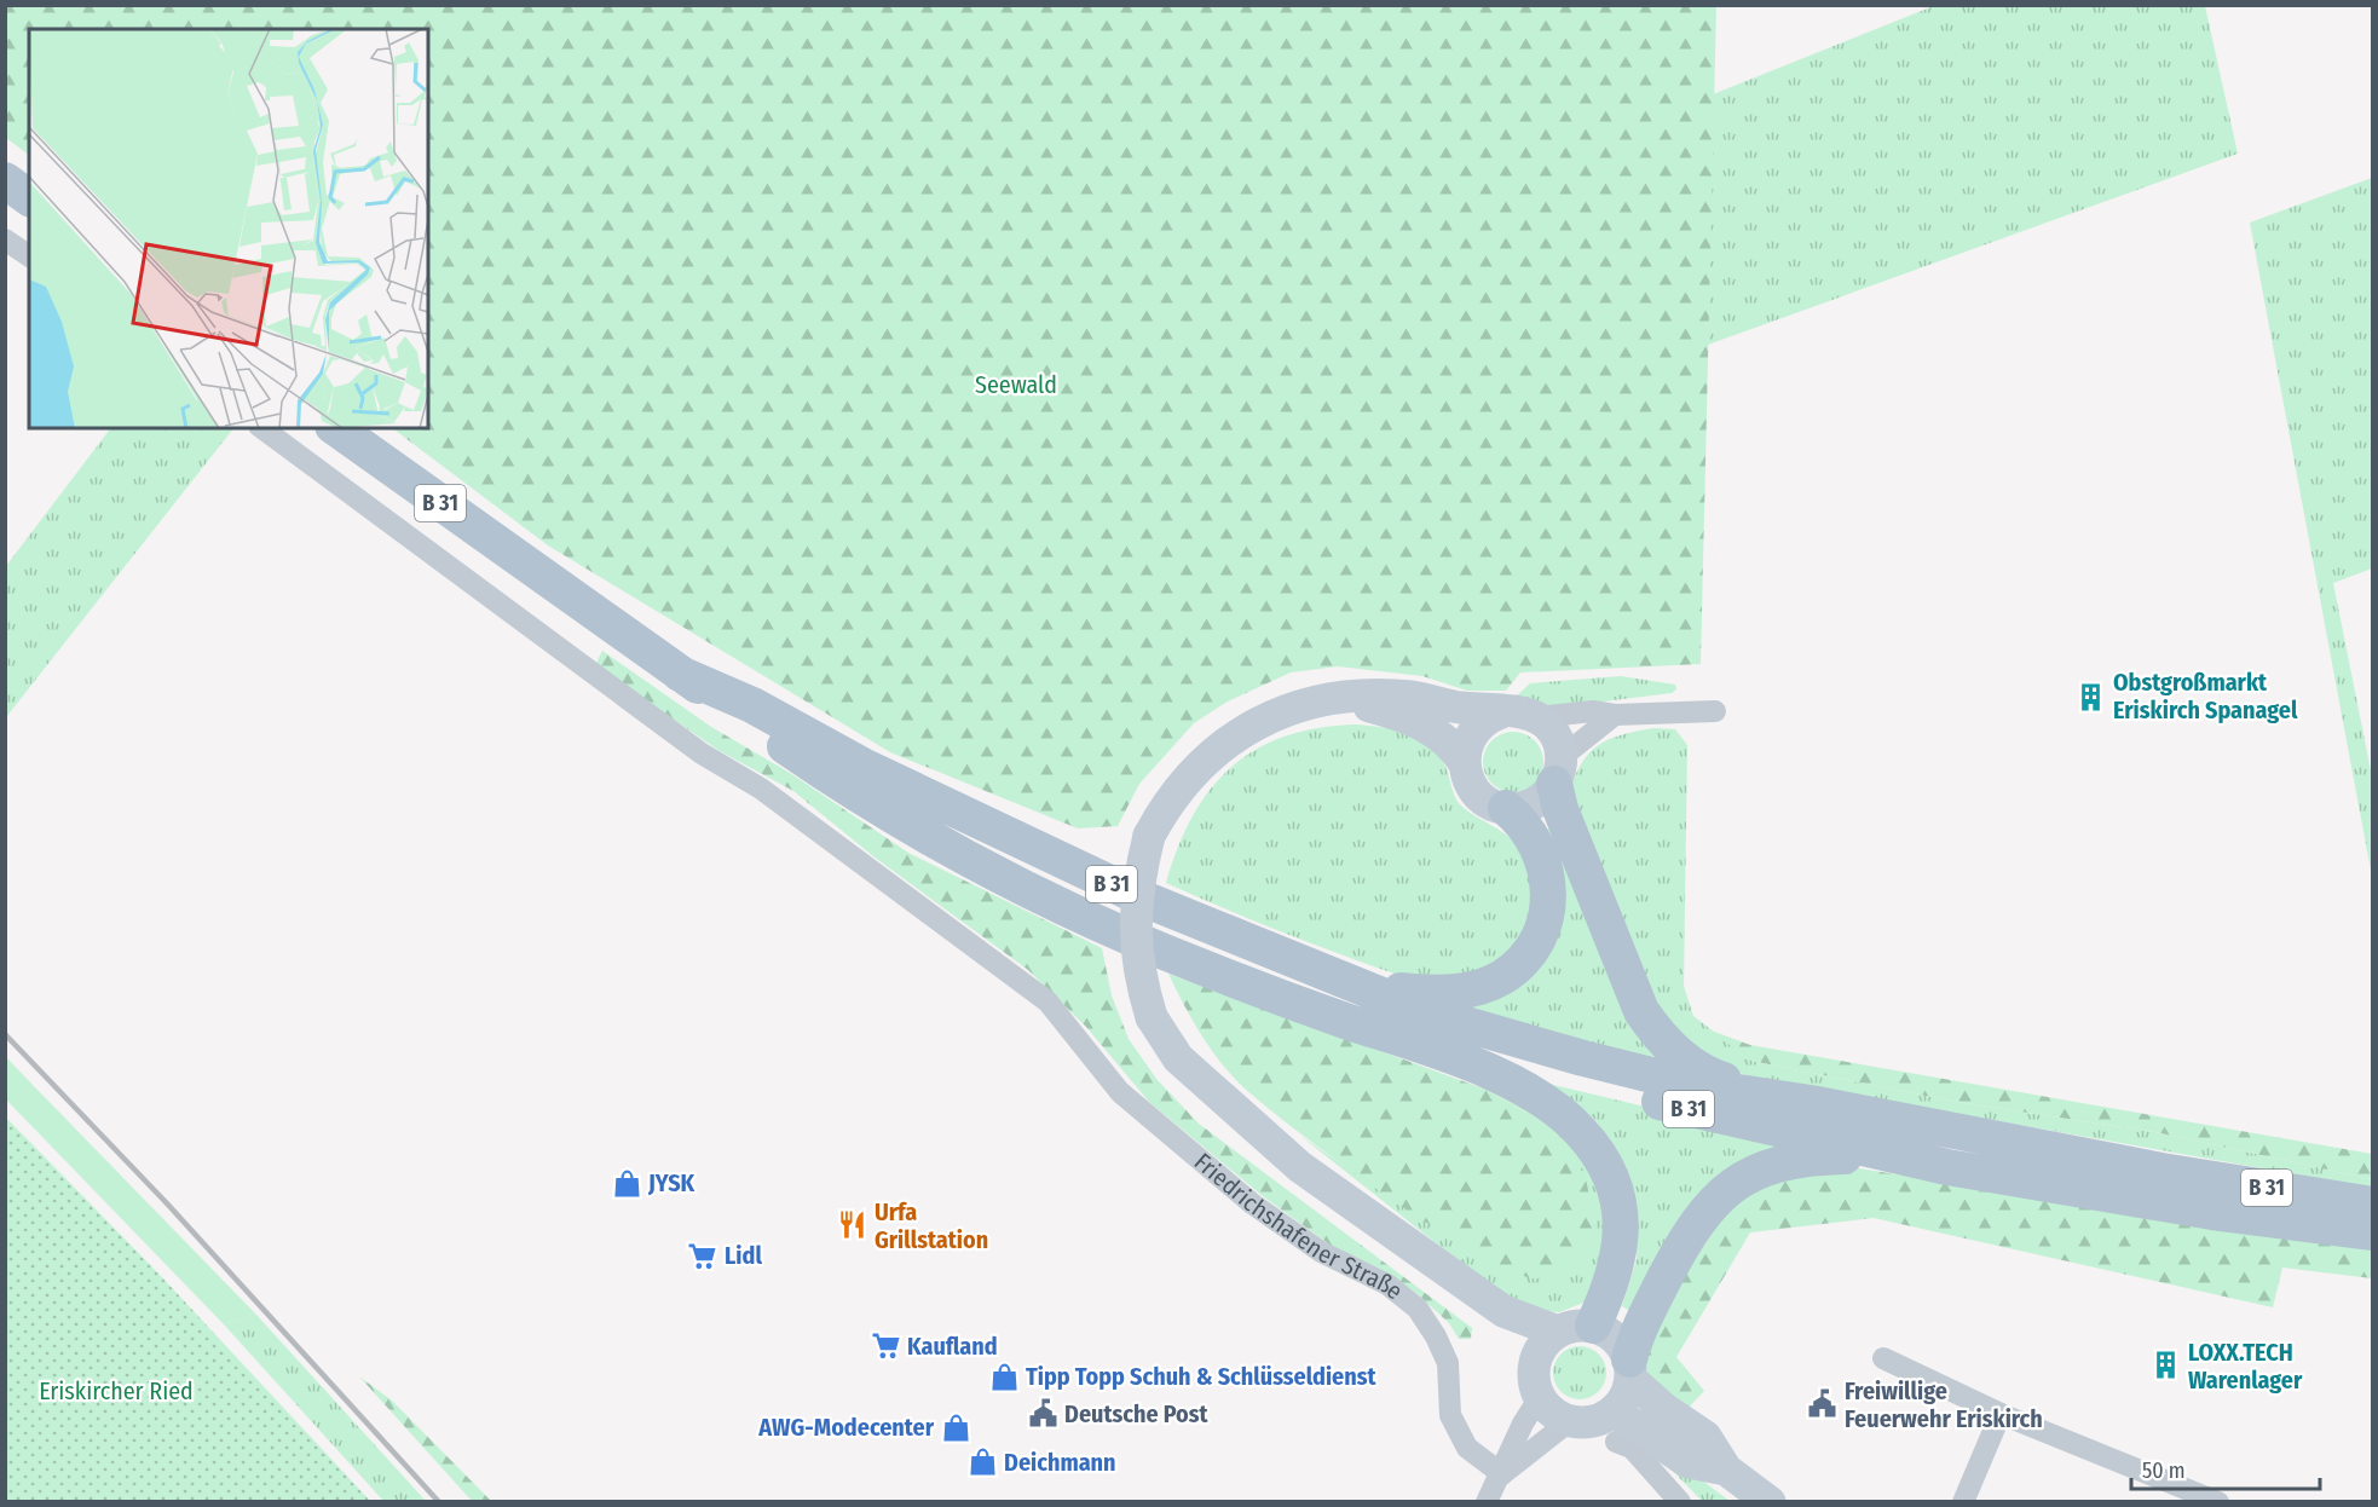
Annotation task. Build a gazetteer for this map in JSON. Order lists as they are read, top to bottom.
{
  "streets": {
    "main road": ["B 31"],
    "street": ["Friedrichshafener Straße"]
  },
  "parks": ["Seewald", "Eriskircher Ried"],
  "places": {
    "building": ["Obstgroßmarkt Eriskirch Spanagel", "LOXX.TECH Warenlager"],
    "shop": [
      "JYSK",
      "Tipp Topp Schuh & Schlüsseldienst",
      "AWG-Modecenter",
      "Deichmann"
    ],
    "restaurant": ["Urfa Grillstation"],
    "supermarket": ["Lidl", "Kaufland"],
    "public building": ["Freiwillige Feuerwehr Eriskirch", "Deutsche Post"]
  },
  "scale_bar": "50 m"
}
